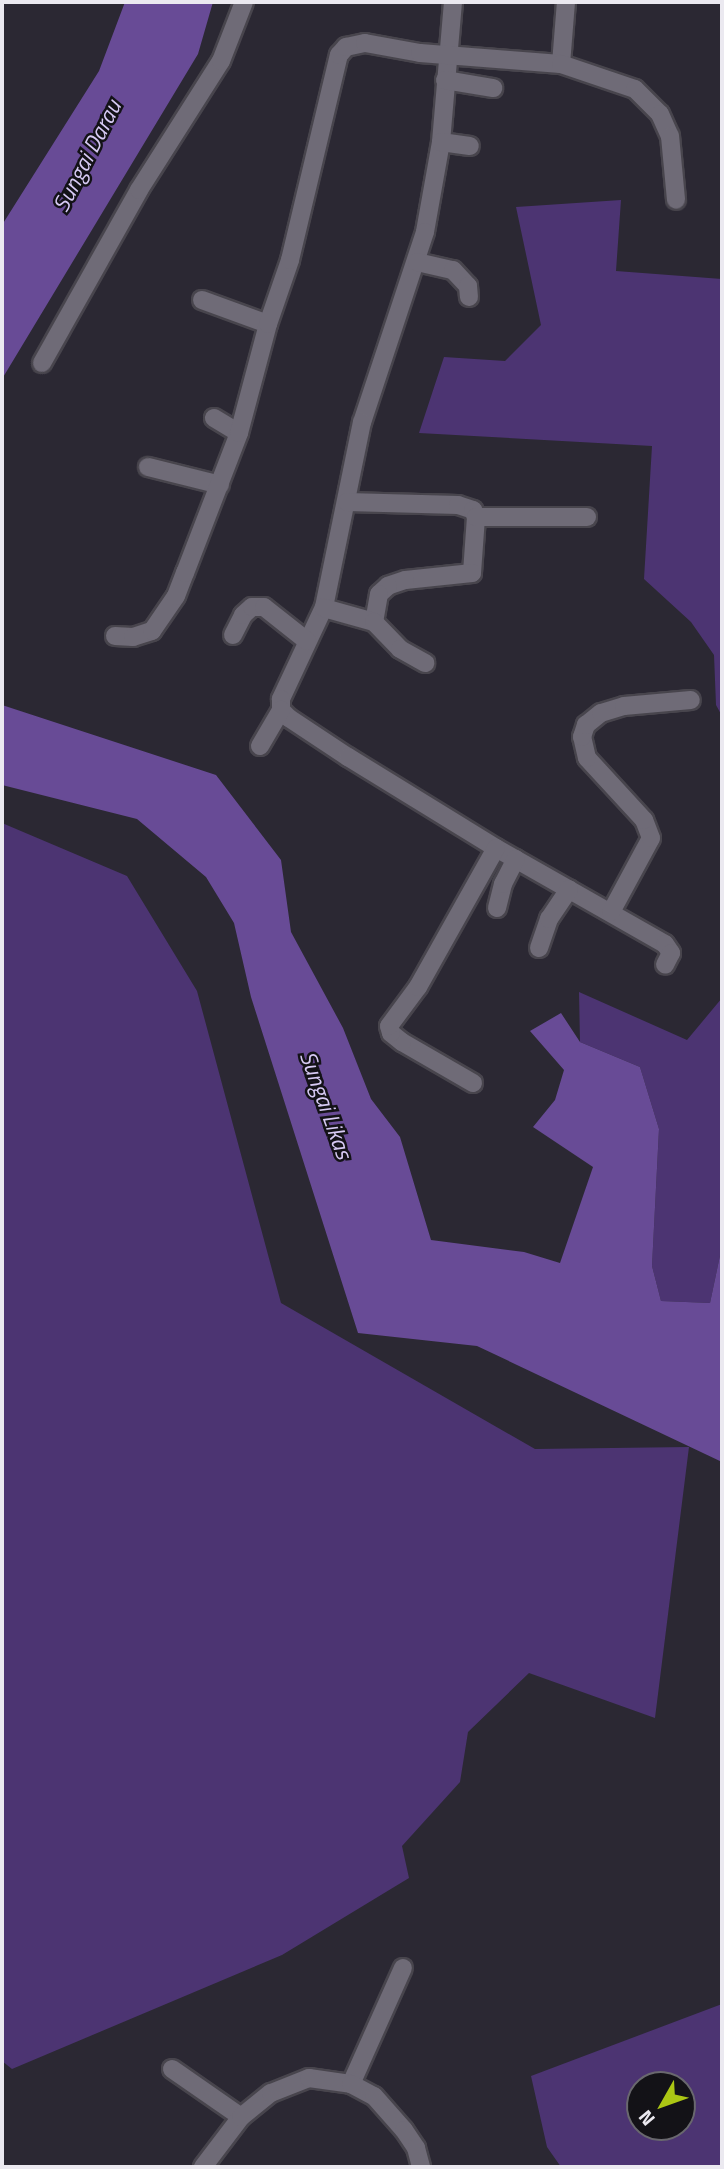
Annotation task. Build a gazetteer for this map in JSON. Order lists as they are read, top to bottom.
{
  "water": ["Sungai Darau", "Sungai Likas"],
  "north": "bottom left"
}
